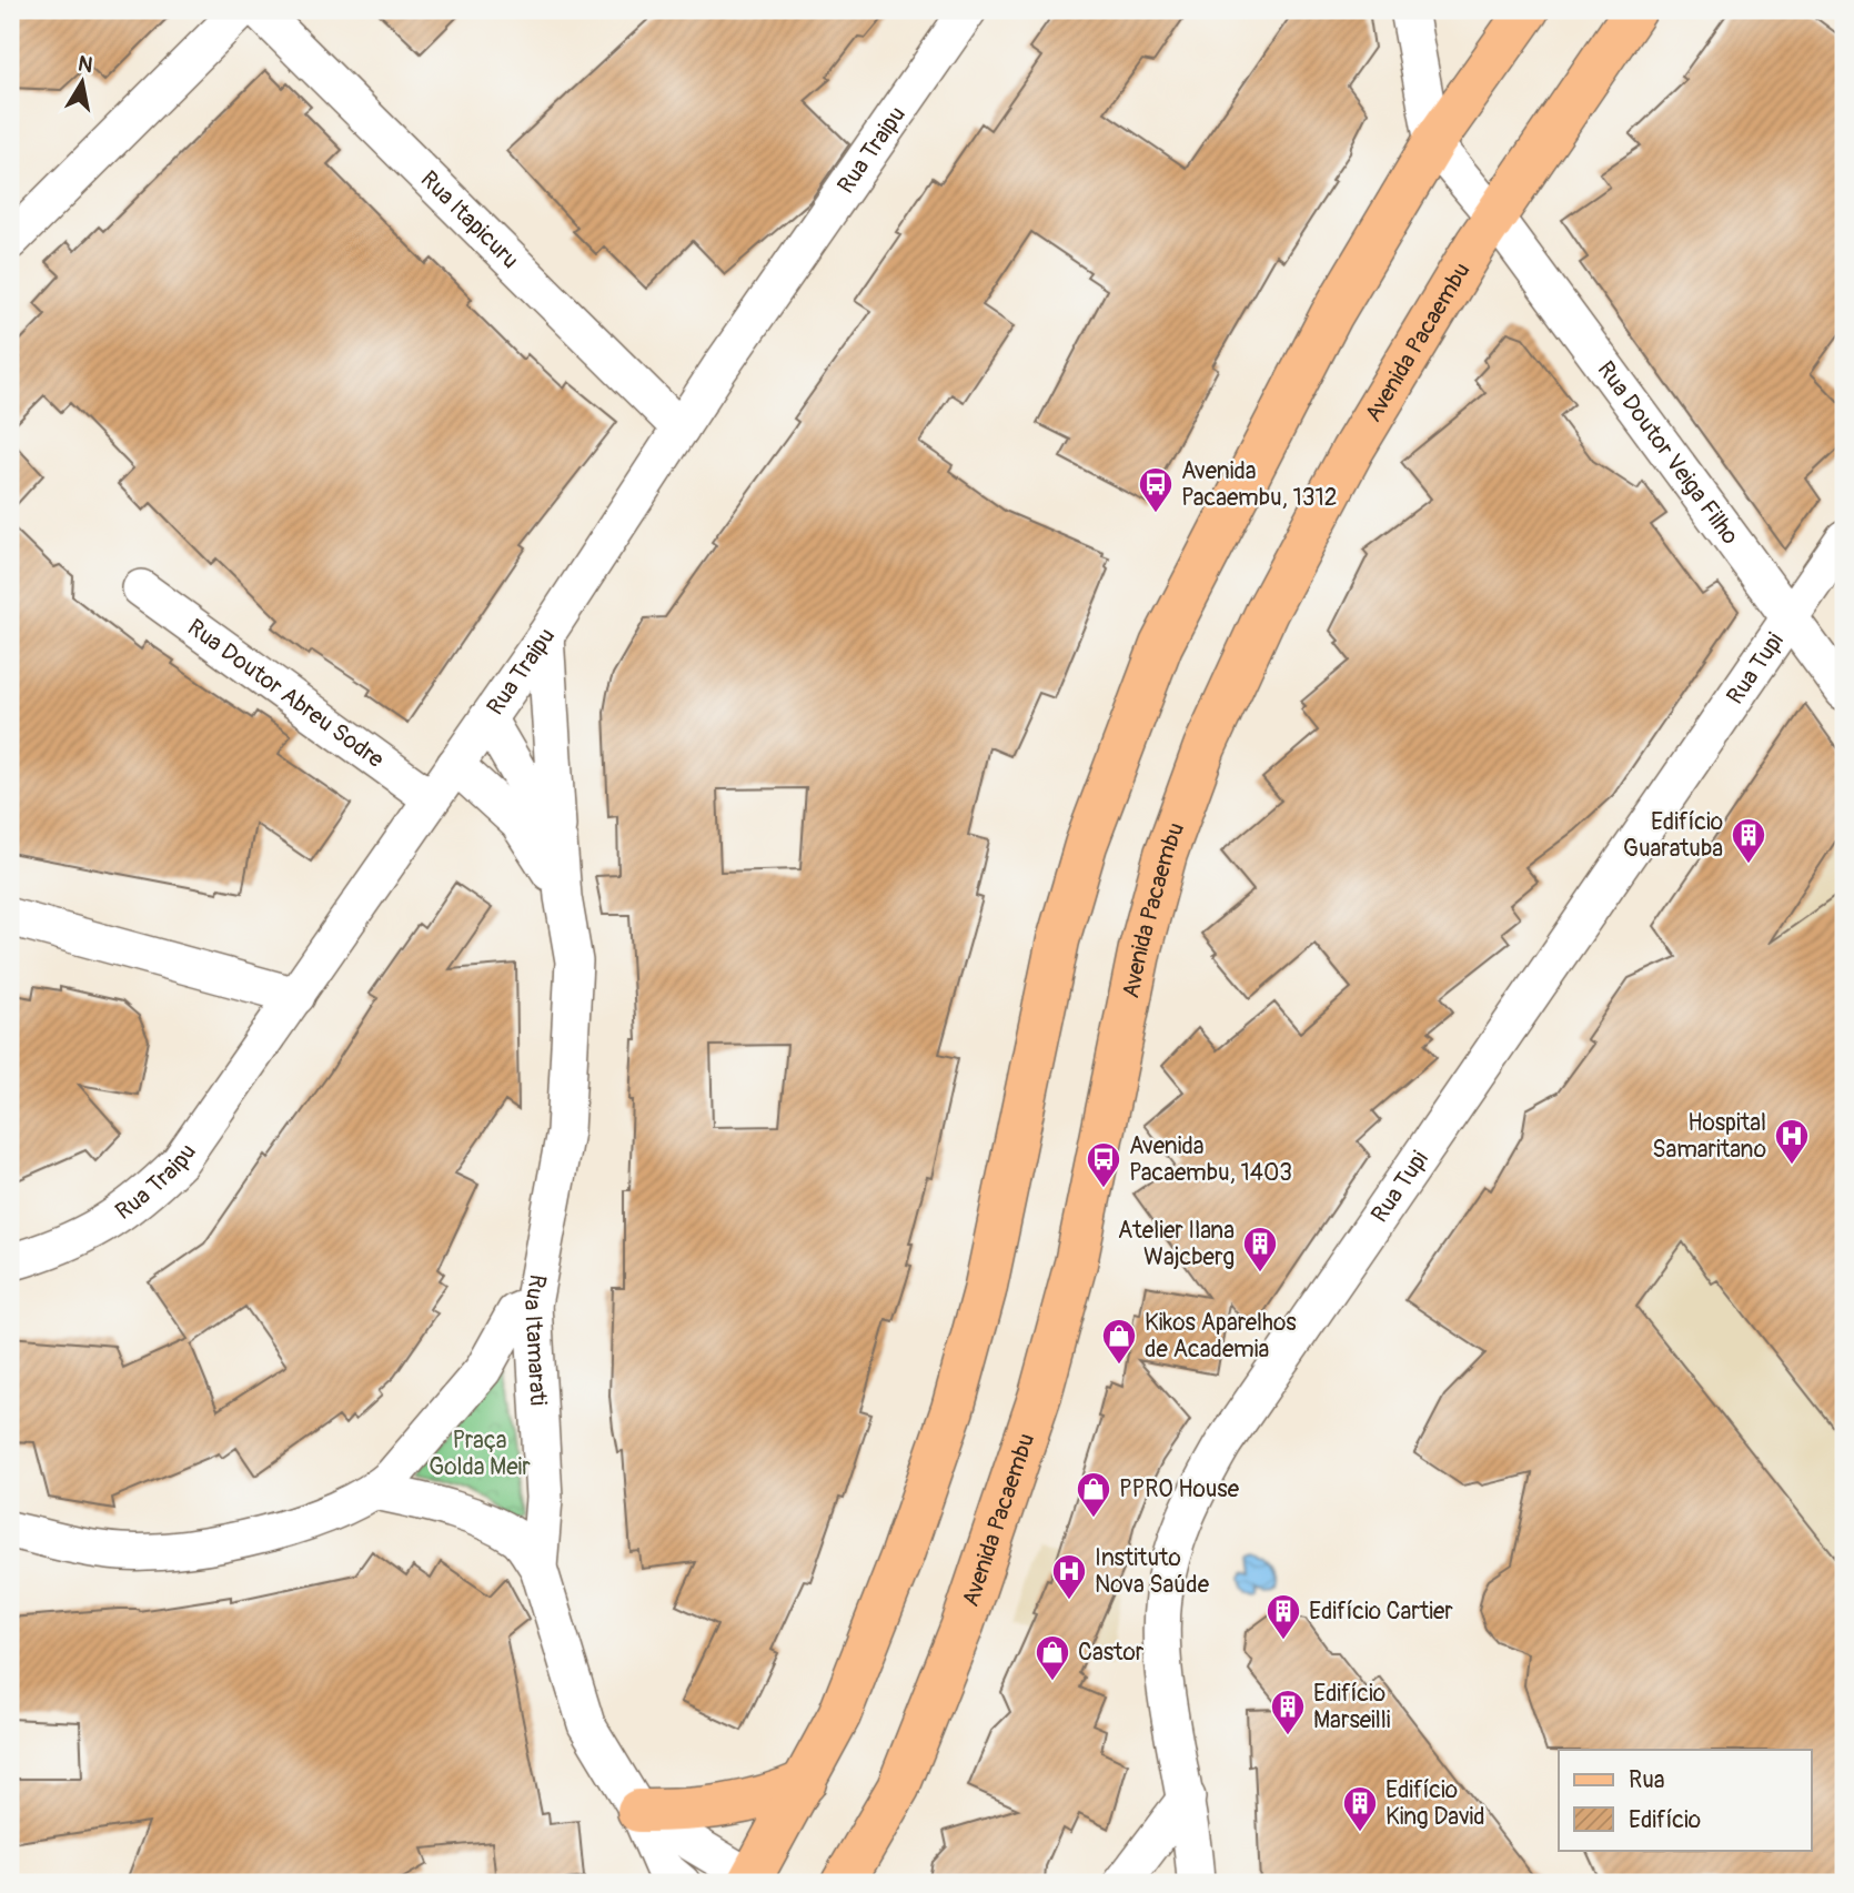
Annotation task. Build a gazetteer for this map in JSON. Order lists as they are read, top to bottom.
{
  "streets": {
    "main road": ["Avenida Pacaembu"],
    "street": [
      "Rua Traipu",
      "Rua Itapicuru",
      "Rua Doutor Veiga Filho",
      "Rua Tupi",
      "Rua Doutor Abreu Sodre",
      "Rua Itamarati"
    ]
  },
  "crossings": [
    ["Rua Traipu", "Rua Itapicuru"],
    ["Rua Traipu", "Rua Doutor Abreu Sodre"],
    ["Rua Traipu", "Rua Itamarati"],
    ["Avenida Pacaembu", "Rua Doutor Veiga Filho"],
    ["Rua Doutor Veiga Filho", "Rua Tupi"]
  ],
  "parks": ["Praça Golda Meir"],
  "places": {
    "bus stop": ["Avenida Pacaembu, 1312", "Avenida Pacaembu, 1403"],
    "building": [
      "Edifício Guaratuba",
      "Atelier Ilana Wajcberg",
      "Edifício Cartier",
      "Edifício Marseilli",
      "Edifício King David"
    ],
    "hospital": ["Hospital Samaritano", "Instituto Nova Saúde"],
    "shop": ["Kikos Aparelhos de Academia", "PPRO House", "Castor"]
  },
  "legend": ["Rua", "Edifício"],
  "north": "top"
}
